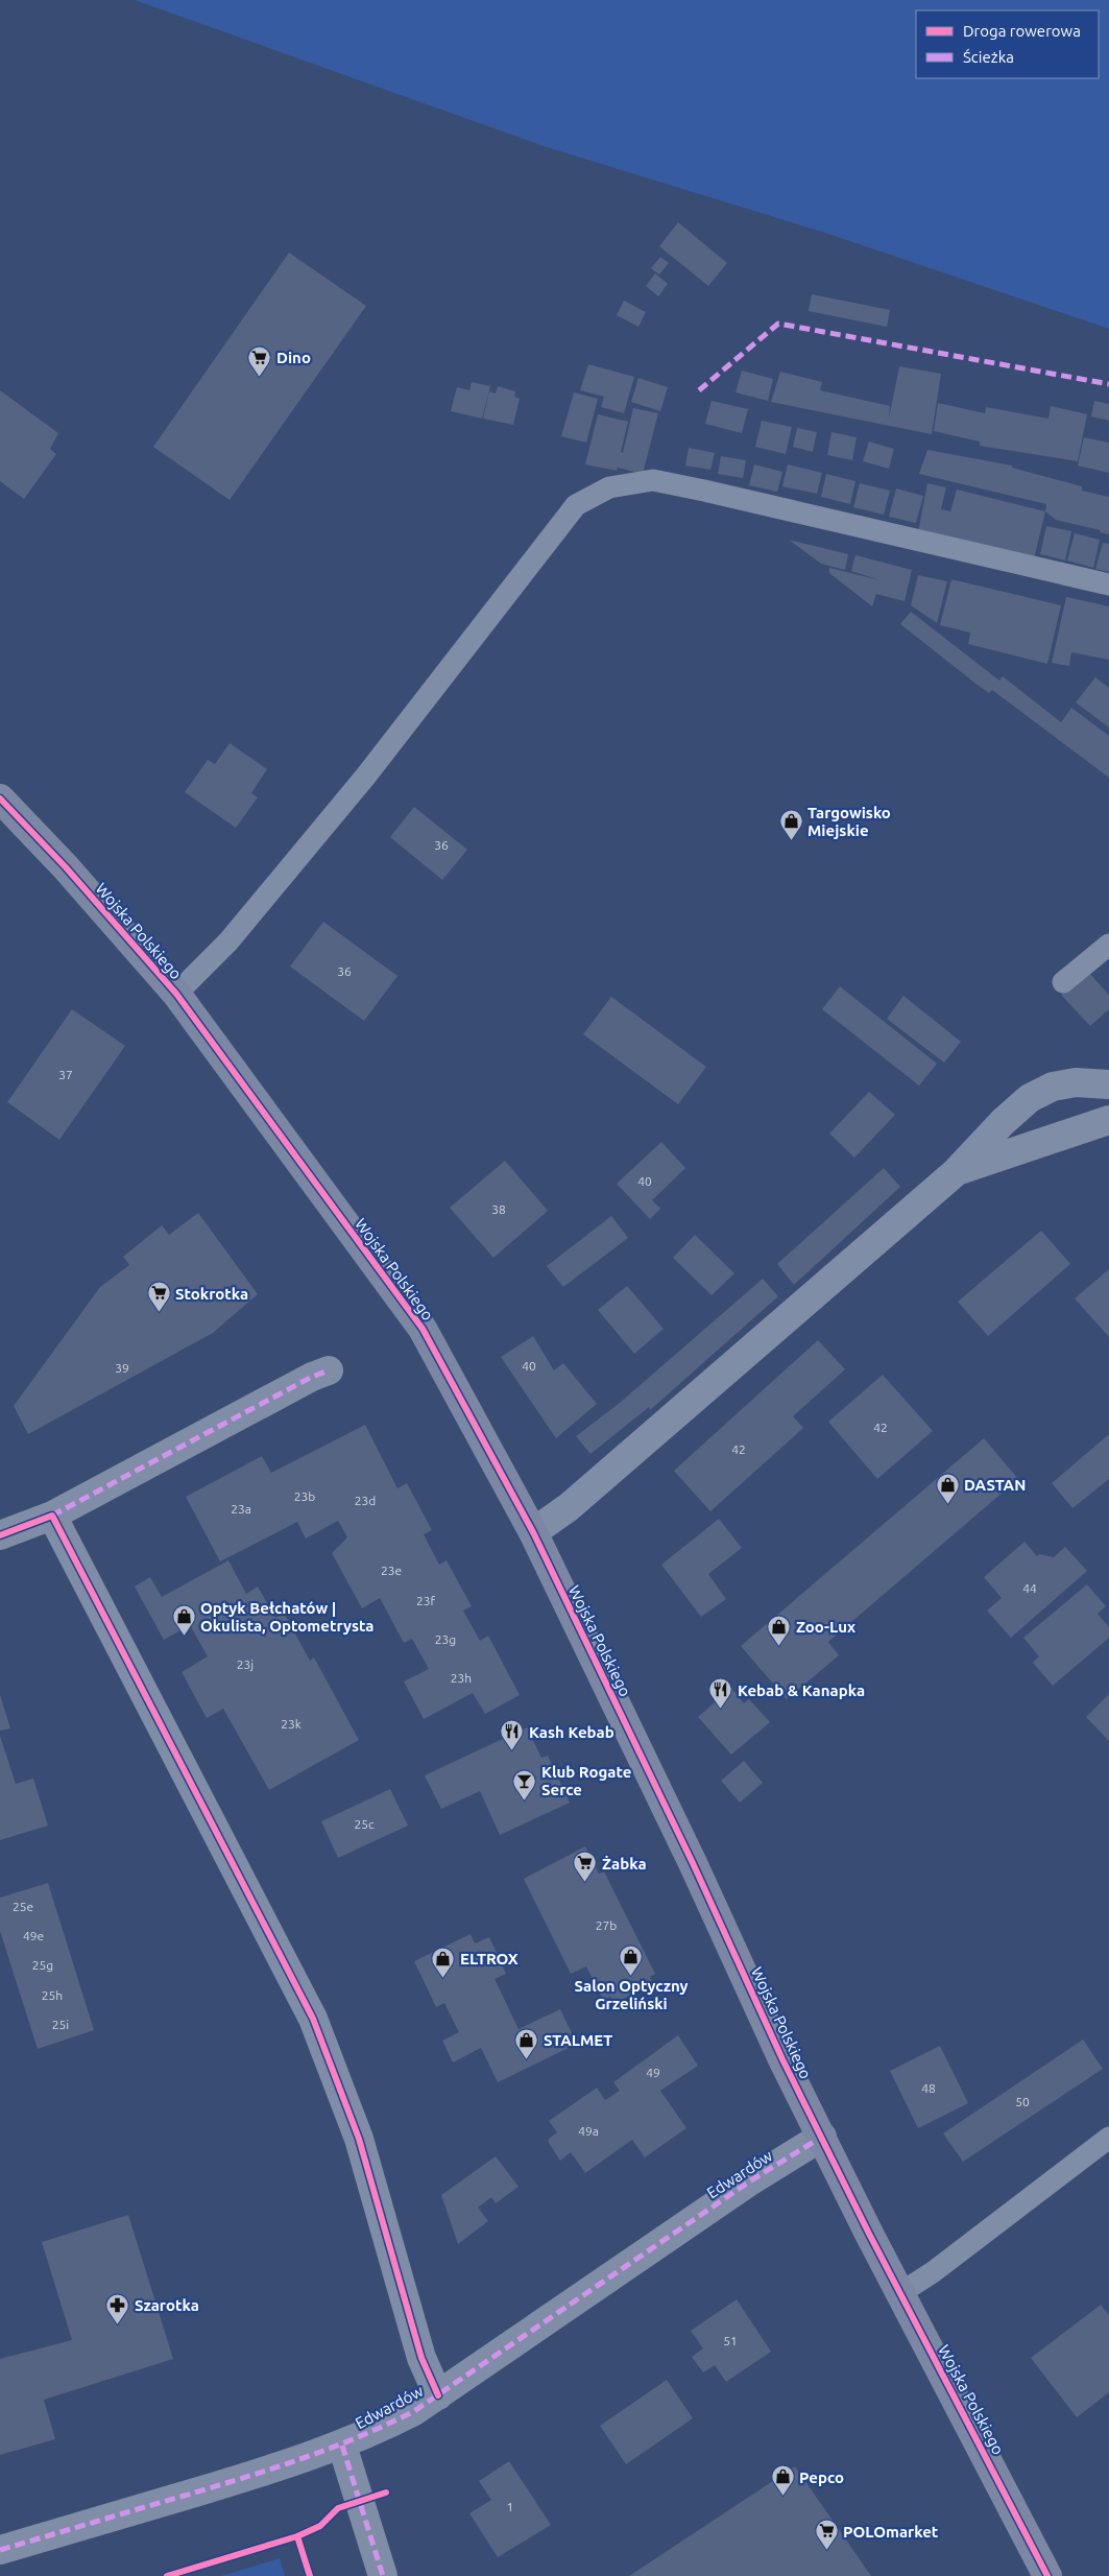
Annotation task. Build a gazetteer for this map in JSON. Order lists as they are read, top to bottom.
{
  "streets": {
    "street": ["Wojska Polskiego", "Edwardów"]
  },
  "crossings": [
    ["Wojska Polskiego", "Edwardów"]
  ],
  "places": {
    "supermarket": [
      "Dino",
      "Stokrotka",
      "Żabka",
      "POLOmarket"
    ],
    "shop": [
      "Targowisko Miejskie",
      "DASTAN",
      "Optyk Bełchatów | Okulista, Optometrysta",
      "Zoo-Lux",
      "Salon Optyczny Grzeliński",
      "ELTROX",
      "STALMET",
      "Pepco"
    ],
    "restaurant": ["Kebab & Kanapka", "Kash Kebab"],
    "bar": ["Klub Rogate Serce"],
    "pharmacy": ["Szarotka"]
  },
  "house_numbers": [
    "36",
    "36",
    "37",
    "40",
    "38",
    "40",
    "39",
    "42",
    "42",
    "23b",
    "23d",
    "23a",
    "23e",
    "44",
    "23f",
    "23g",
    "23j",
    "23h",
    "23k",
    "25c",
    "25e",
    "27b",
    "49e",
    "25g",
    "25h",
    "25i",
    "49",
    "48",
    "50",
    "49a",
    "51",
    "1"
  ],
  "legend": ["Droga rowerowa", "Ścieżka"]
}
